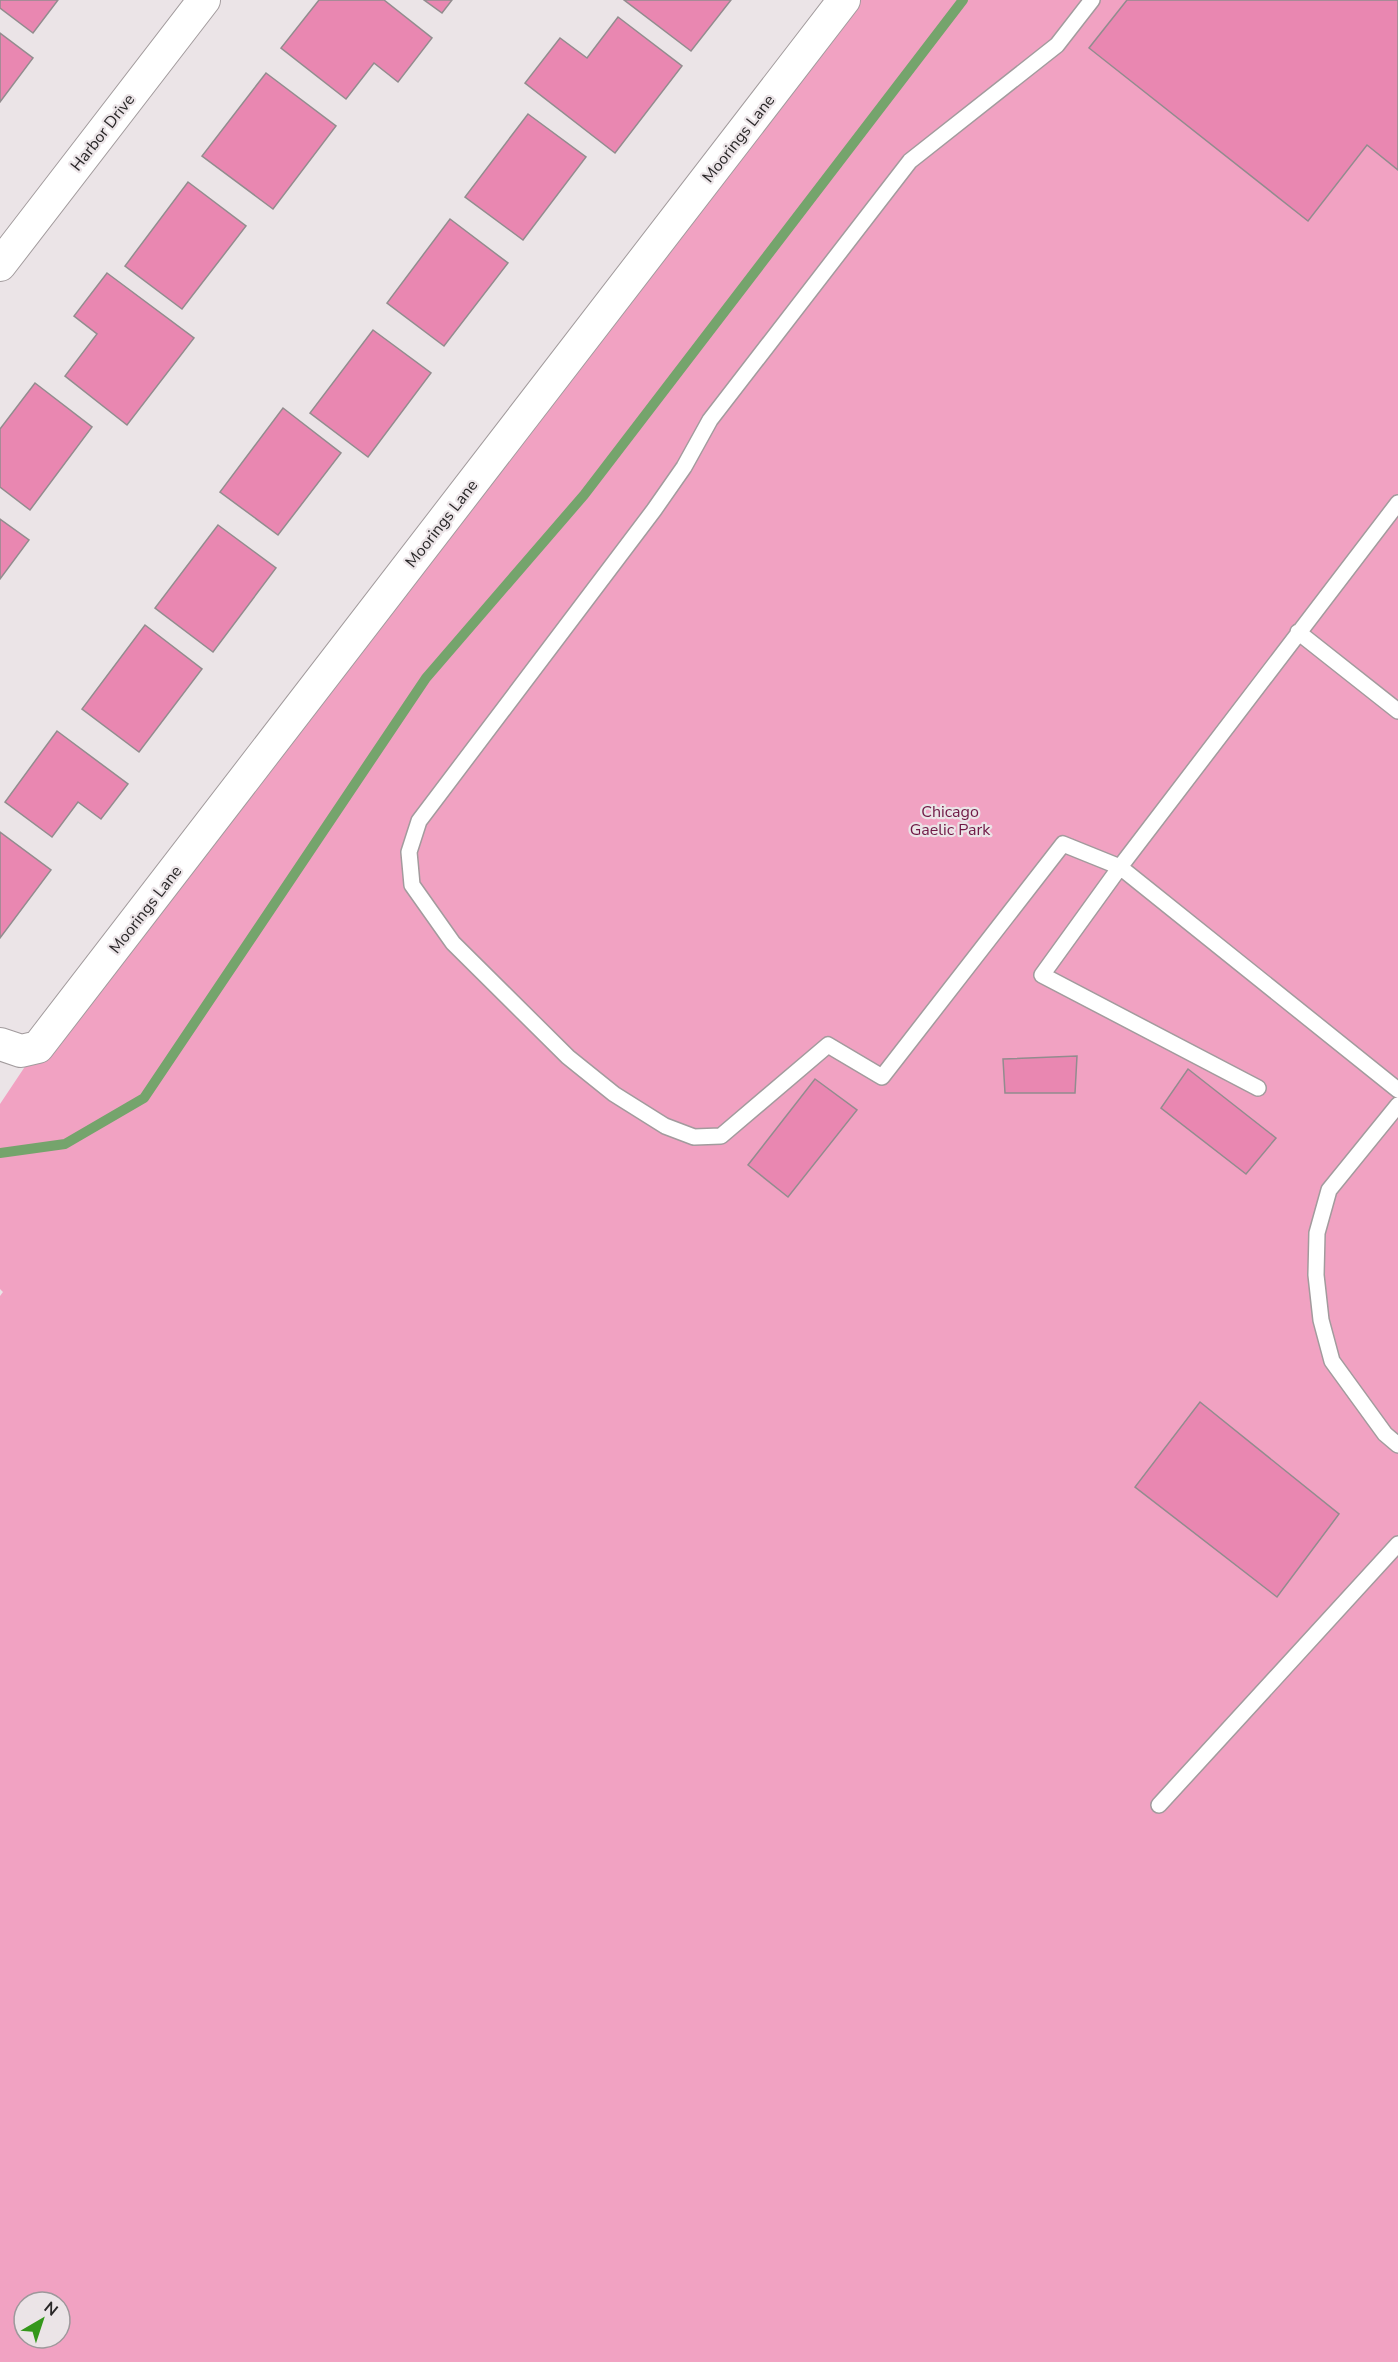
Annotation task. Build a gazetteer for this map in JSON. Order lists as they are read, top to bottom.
{
  "streets": {
    "street": ["Harbor Drive", "Moorings Lane"]
  },
  "parks": ["Chicago Gaelic Park"],
  "north": "top right"
}
